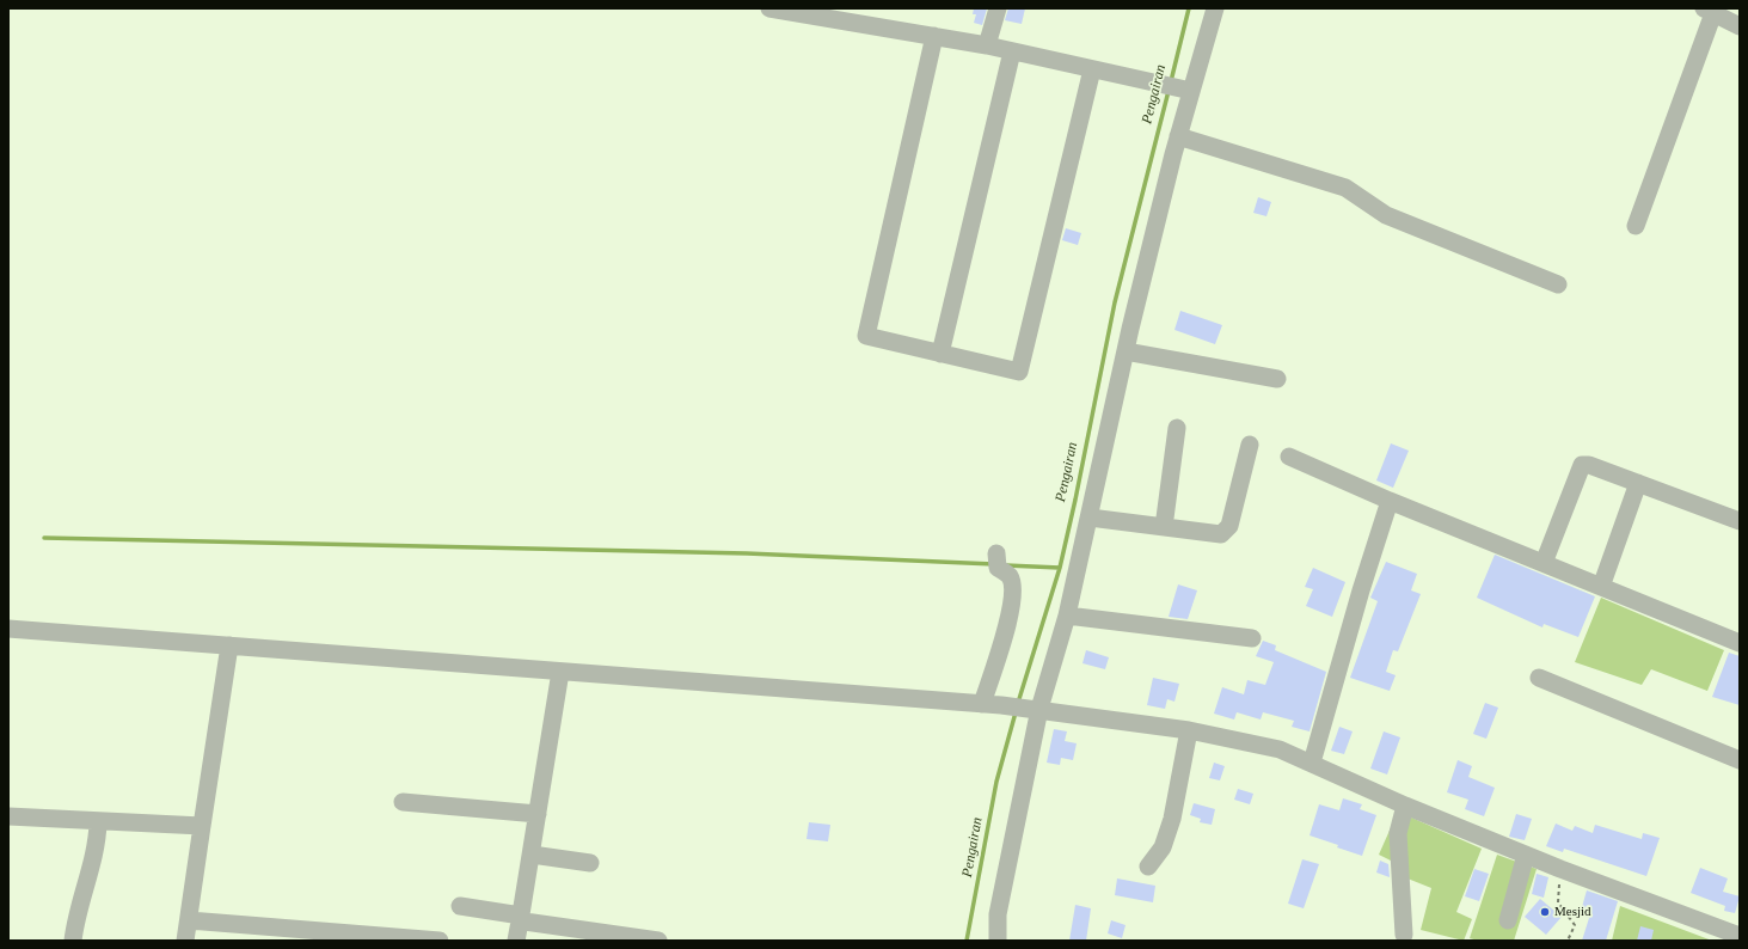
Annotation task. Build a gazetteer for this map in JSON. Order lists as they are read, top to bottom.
{
  "water": ["Pengairan"],
  "places": ["Mesjid"]
}
